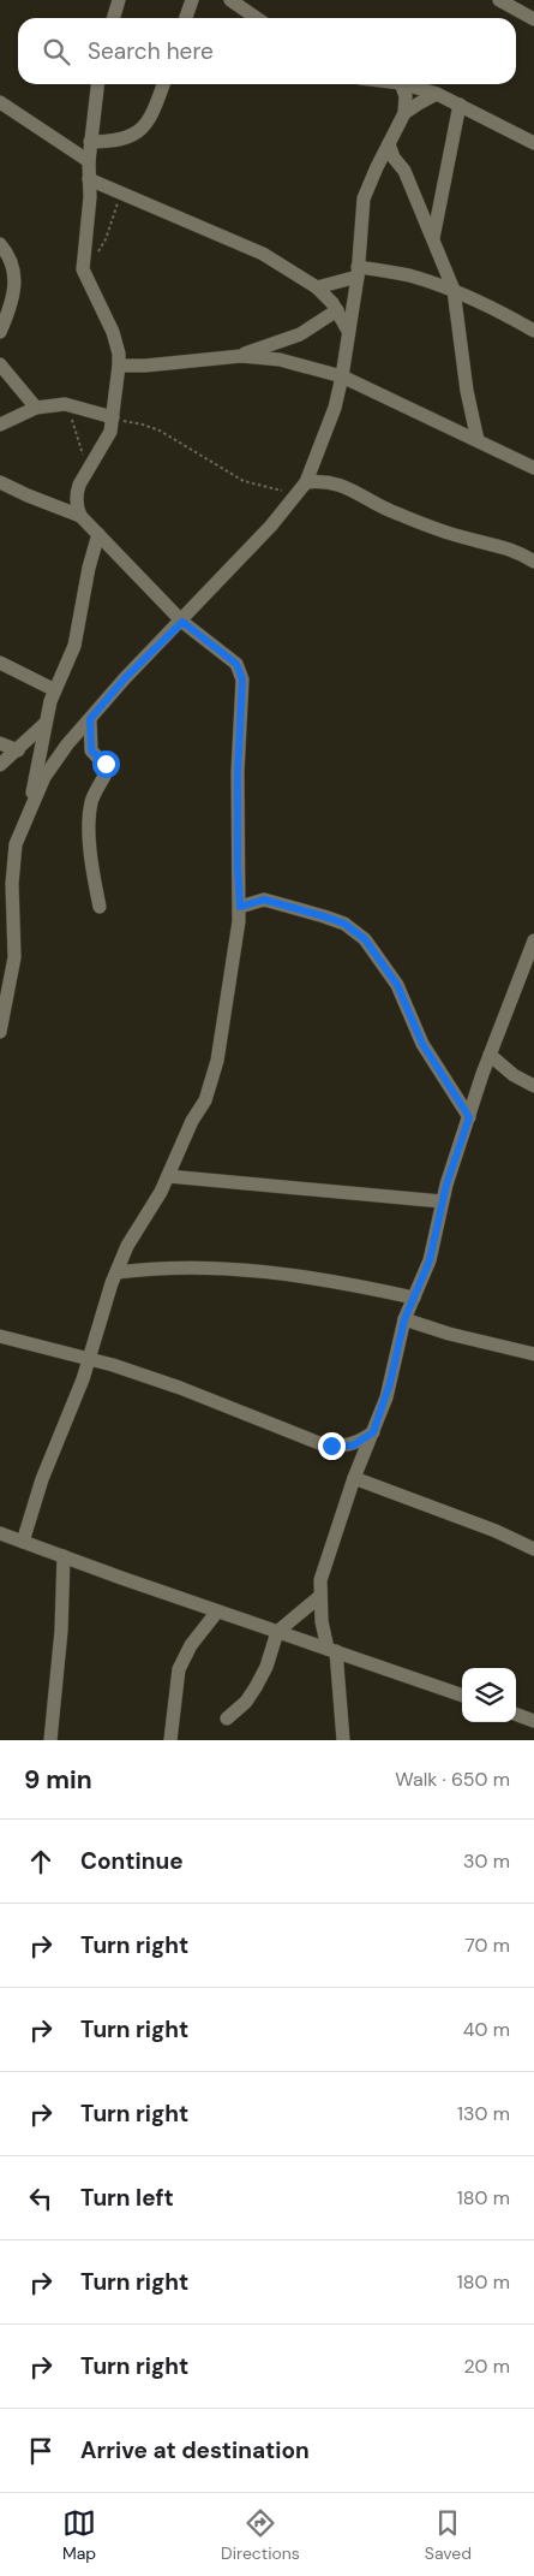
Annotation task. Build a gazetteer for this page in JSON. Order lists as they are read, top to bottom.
{
  "page": {
    "search": "Search here",
    "heading": ["9 min", "Walk · 650 m"],
    "list": [
      ["Continue", "30 m"],
      ["Turn right", "70 m"],
      ["Turn right", "40 m"],
      ["Turn right", "130 m"],
      ["Turn left", "180 m"],
      ["Turn right", "180 m"],
      ["Turn right", "20 m"],
      "Arrive at destination"
    ],
    "nav": ["Map", "Directions", "Saved"]
  }
}
